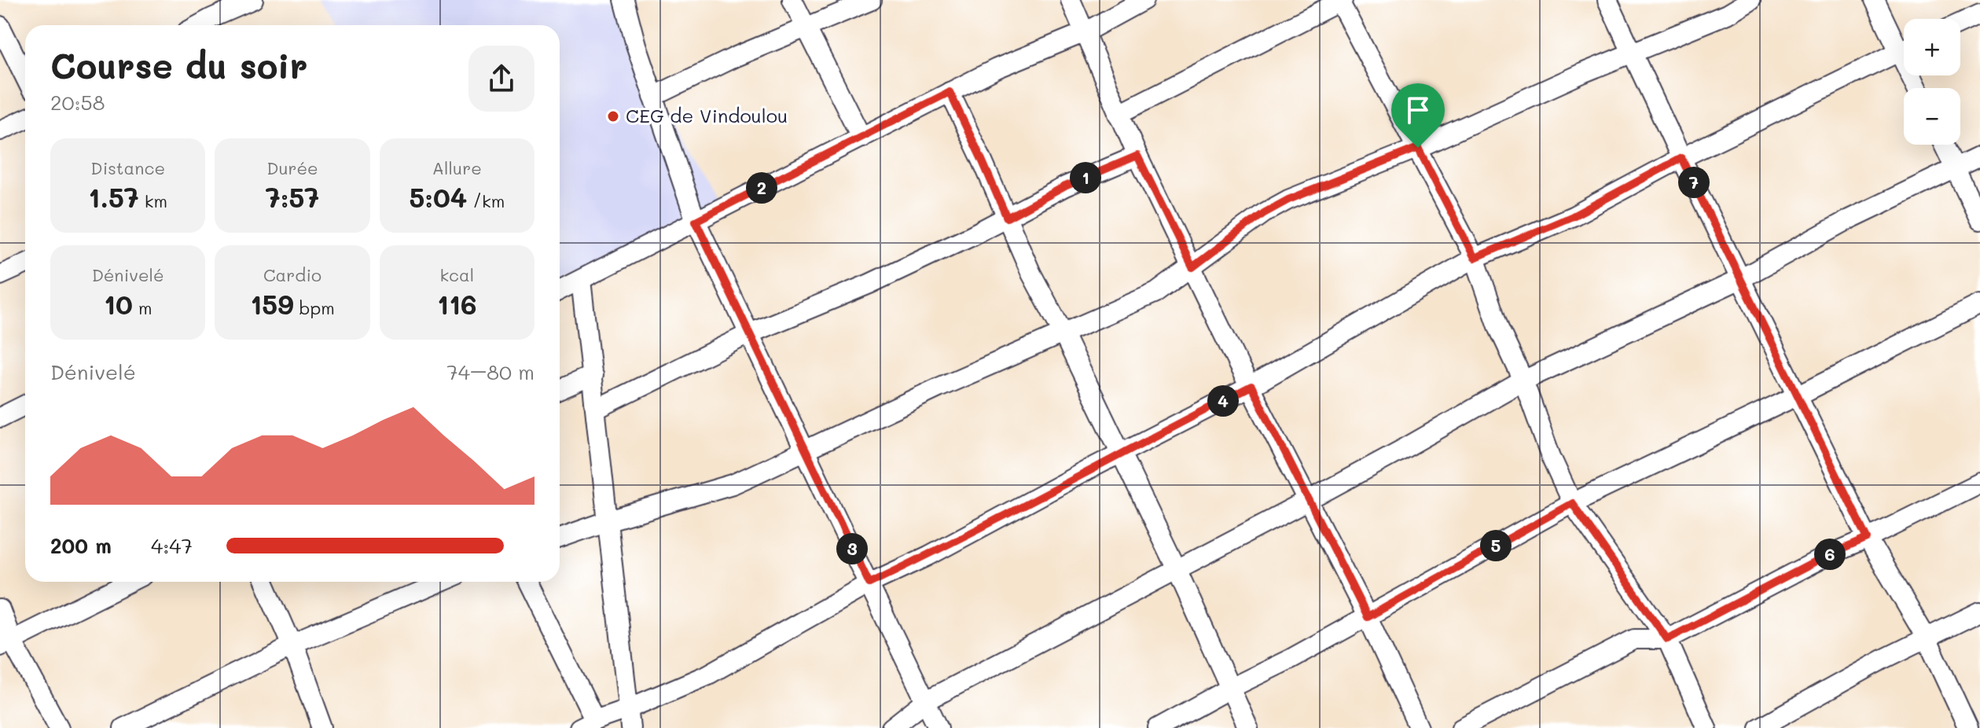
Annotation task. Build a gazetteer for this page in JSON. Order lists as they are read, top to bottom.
{
  "places": ["CEG de Vindoulou"],
  "page": {
    "map_buttons": ["+", "−"],
    "heading": ["Course du soir", "20:58"],
    "stats": [
      ["Distance", "1.57 km"],
      ["Durée", "7:57"],
      ["Allure", "5:04 /km"],
      ["Dénivelé", "10 m"],
      ["Cardio", "159 bpm"],
      ["kcal", "116"]
    ],
    "pins": [
      "1",
      "7",
      "2",
      "4",
      "5",
      "3",
      "6"
    ],
    "chart": ["Dénivelé", "74–80 m"],
    "list": [
      {
        "name": "200 m",
        "note": "4:47"
      }
    ]
  }
}
